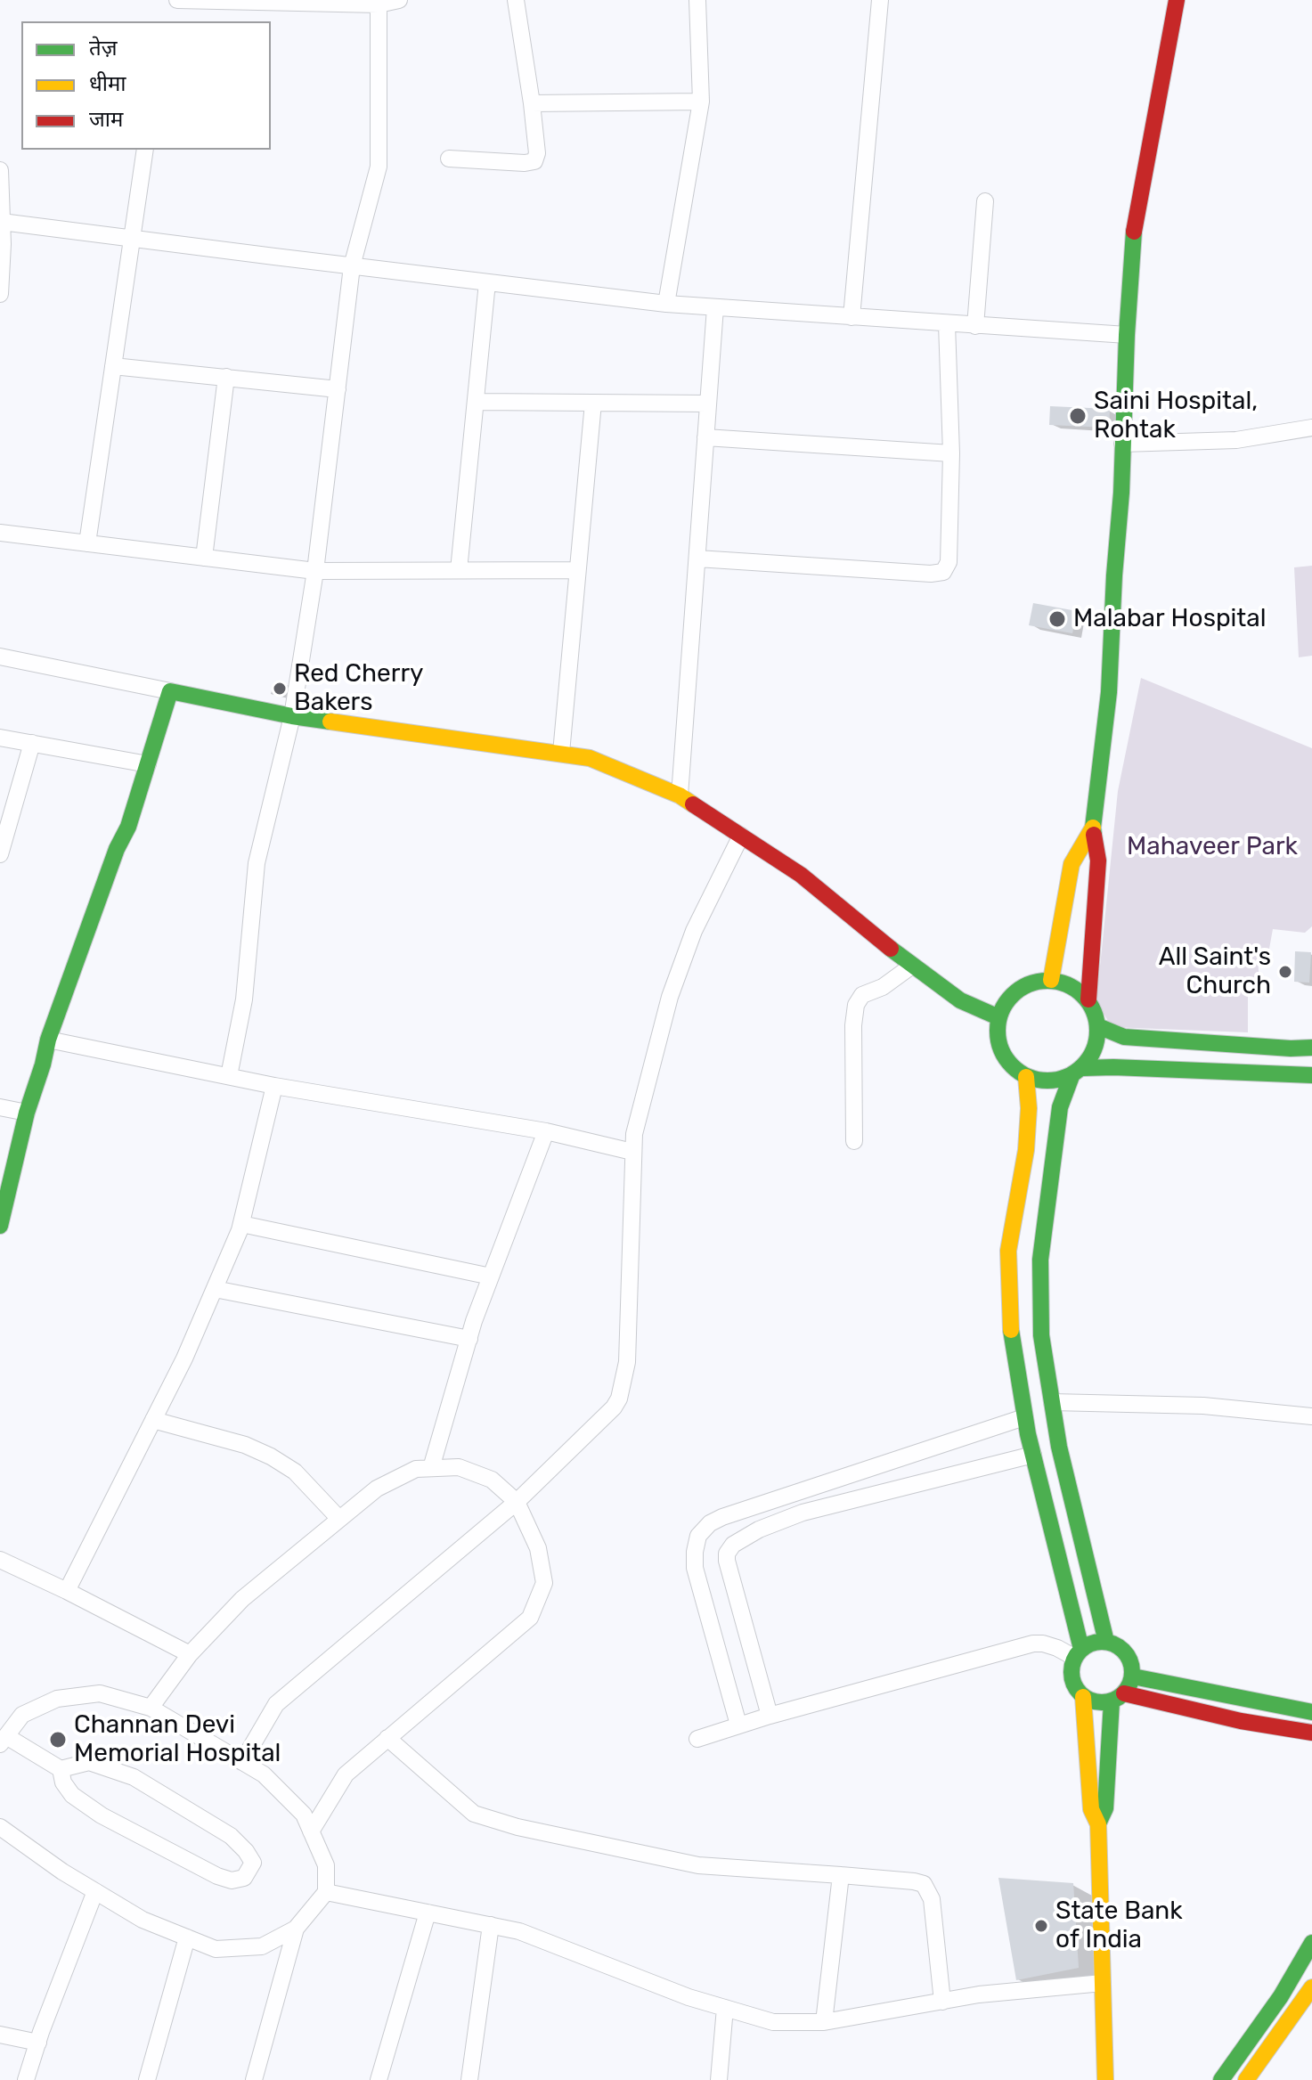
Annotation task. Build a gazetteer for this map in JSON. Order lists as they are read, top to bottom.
{
  "parks": ["Mahaveer Park"],
  "places": [
    "Saini Hospital, Rohtak",
    "Malabar Hospital",
    "Red Cherry Bakers",
    "All Saint's Church",
    "Channan Devi Memorial Hospital",
    "State Bank of India"
  ],
  "legend": ["तेज़", "धीमा", "जाम"]
}
